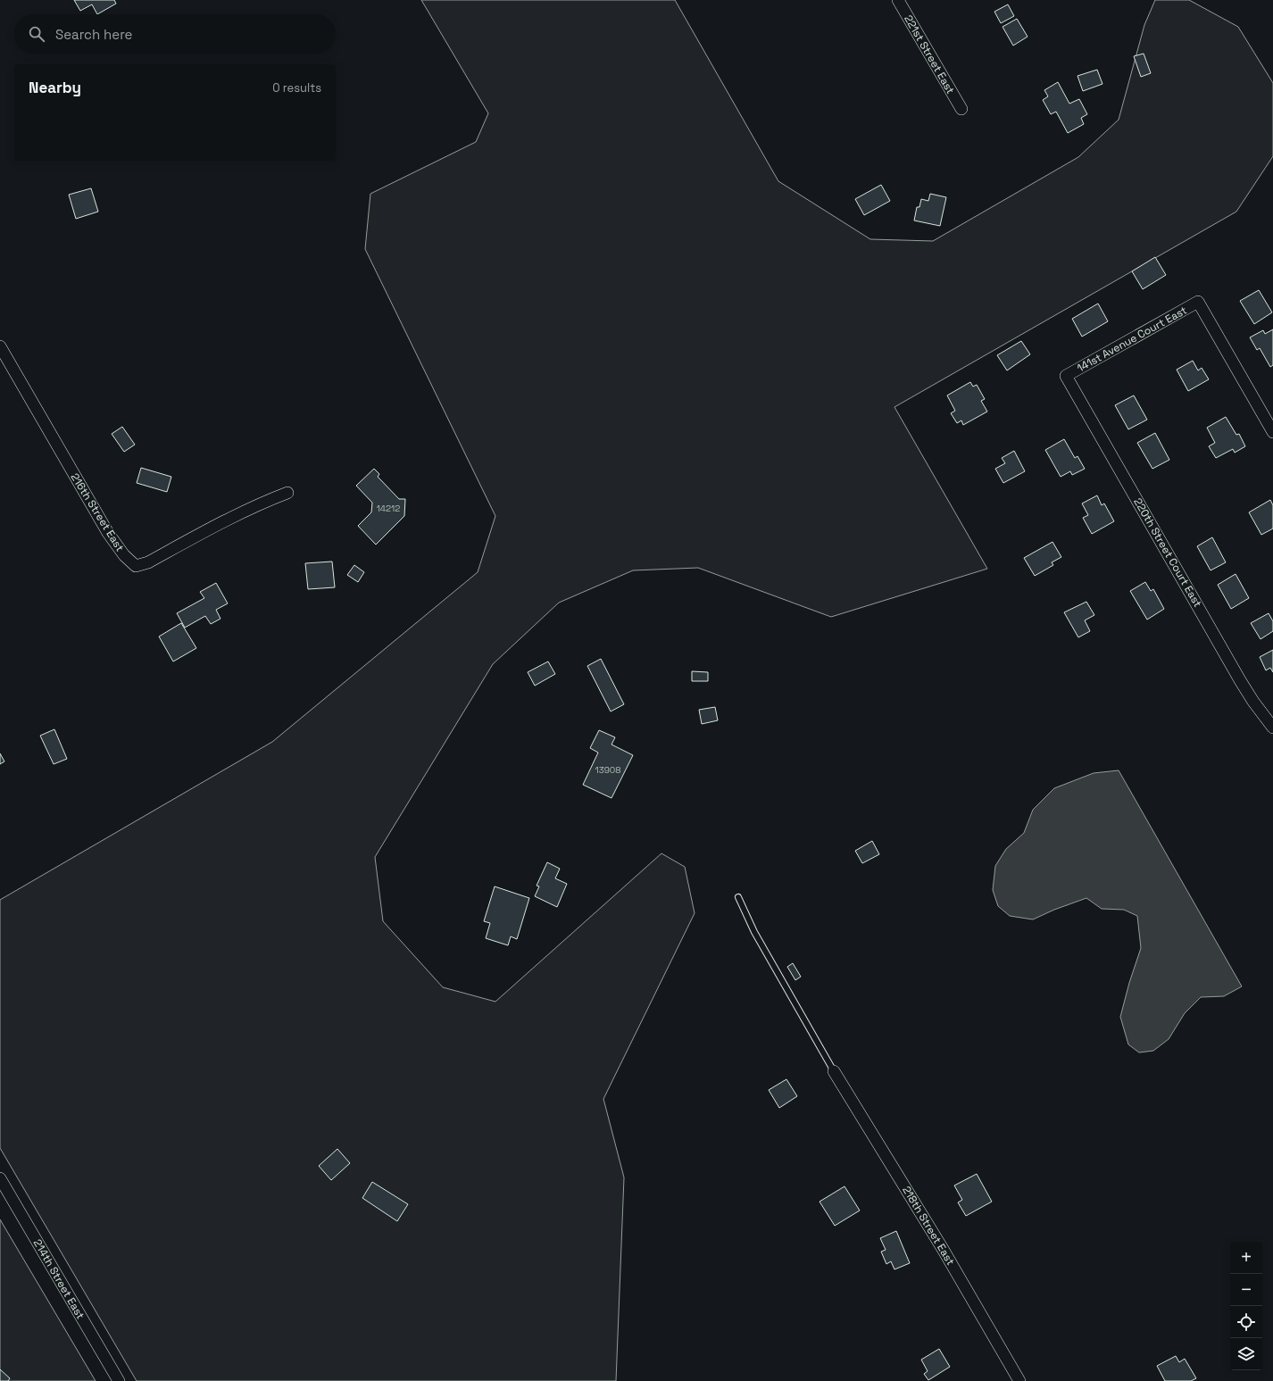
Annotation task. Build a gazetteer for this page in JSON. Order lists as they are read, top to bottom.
{
  "streets": {
    "street": [
      "221st Street East",
      "141st Avenue Court East",
      "216th Street East",
      "220th Street Court East",
      "218th Street East",
      "214th Street East"
    ]
  },
  "crossings": [
    ["141st Avenue Court East", "220th Street Court East"]
  ],
  "house_numbers": ["14212", "13908"],
  "page": {
    "search": "Search here",
    "heading": ["Nearby", "0 results"],
    "map_buttons": ["+", "−"]
  }
}
